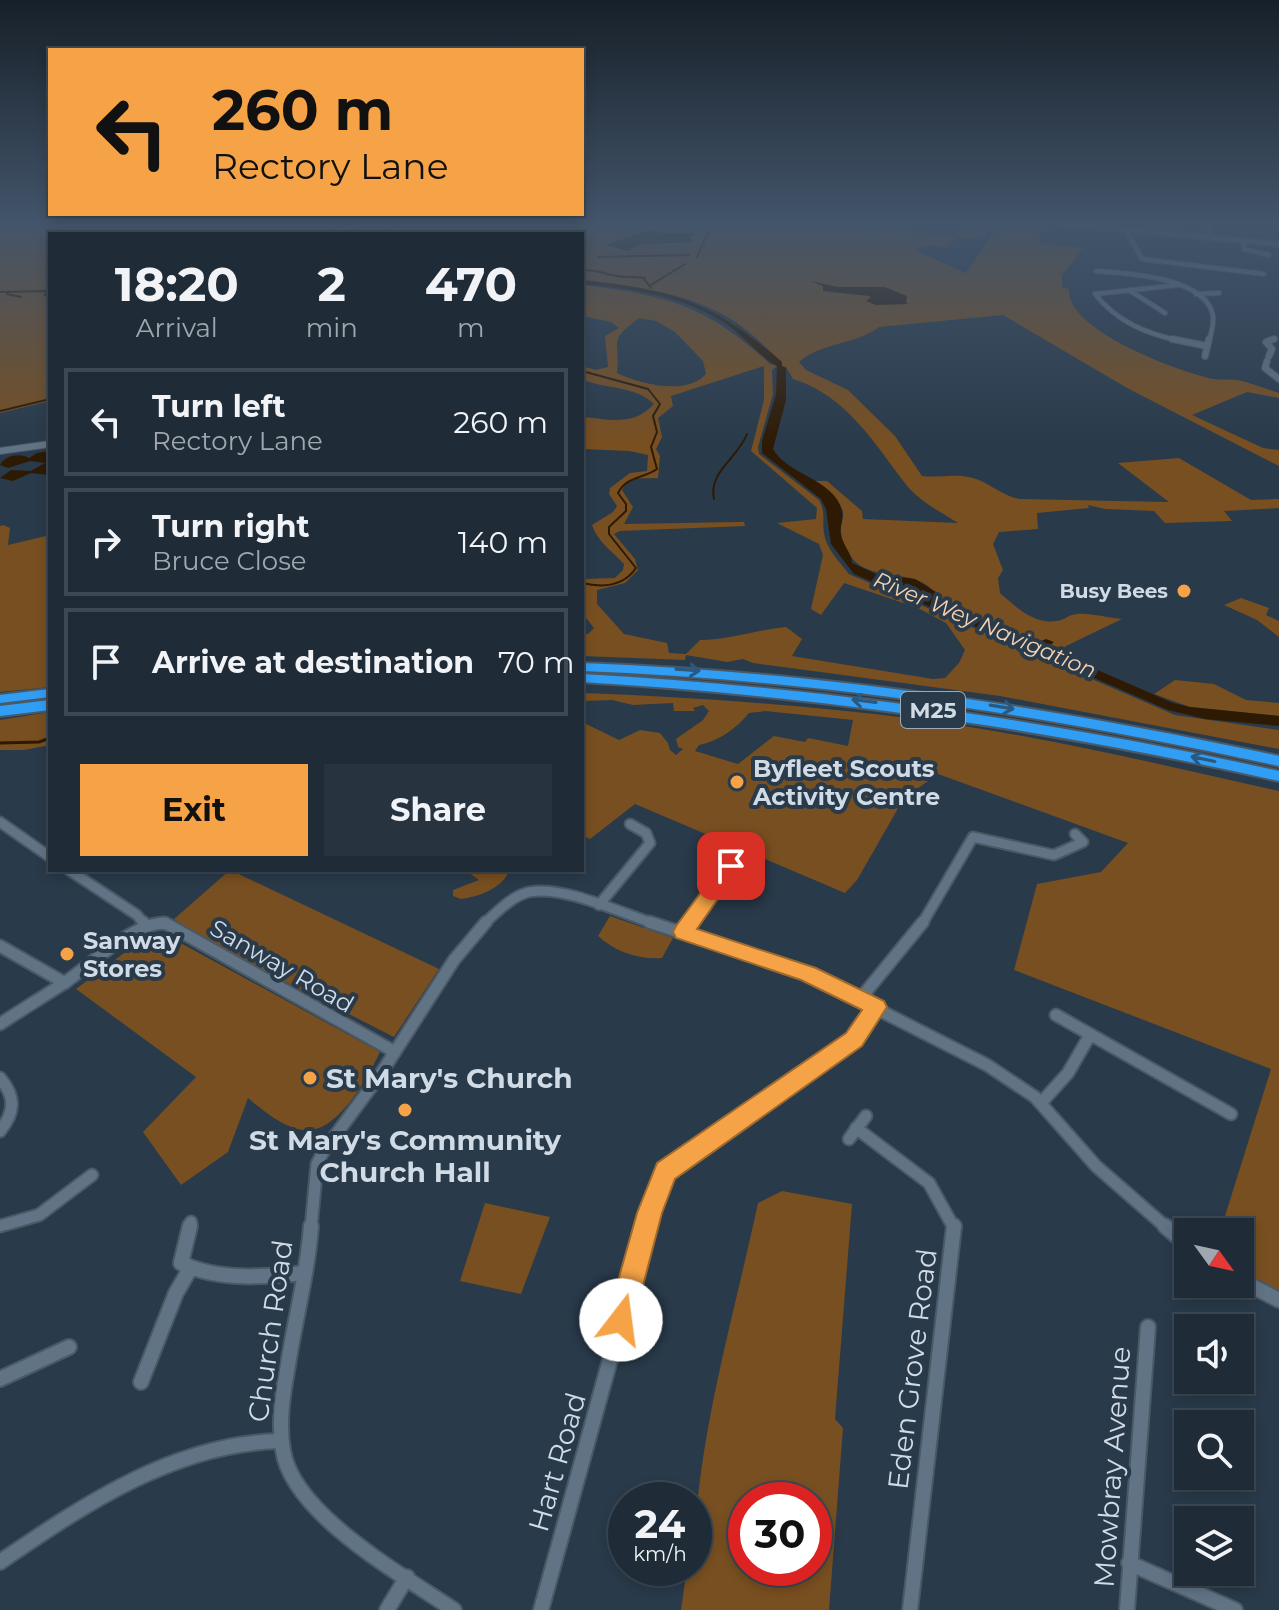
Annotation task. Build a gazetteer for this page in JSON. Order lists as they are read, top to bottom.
{
  "streets": {
    "highway": ["M25"],
    "street": [
      "Sanway Road",
      "Church Road",
      "Eden Grove Road",
      "Hart Road",
      "Mowbray Avenue"
    ]
  },
  "crossings": [
    ["Sanway Road", "Church Road"],
    ["Church Road", "Hart Road"]
  ],
  "water": ["River Wey Navigation"],
  "places": [
    "Busy Bees",
    "Byfleet Scouts Activity Centre",
    "Sanway Stores",
    "St Mary's Church",
    "St Mary's Community Church Hall"
  ],
  "north": "bottom right",
  "page": {
    "turn": ["260 m", "Rectory Lane"],
    "eta": [
      "18:20",
      "Arrival",
      "2",
      "min",
      "470",
      "m"
    ],
    "list": [
      {
        "name": "Turn left",
        "note": "Rectory Lane",
        "value": "260 m"
      },
      {
        "name": "Turn right",
        "note": "Bruce Close",
        "value": "140 m"
      },
      {
        "name": "Arrive at destination",
        "value": "70 m"
      }
    ],
    "buttons": ["Exit", "Share"],
    "speed": "24 km/h",
    "limit": "30"
  }
}
